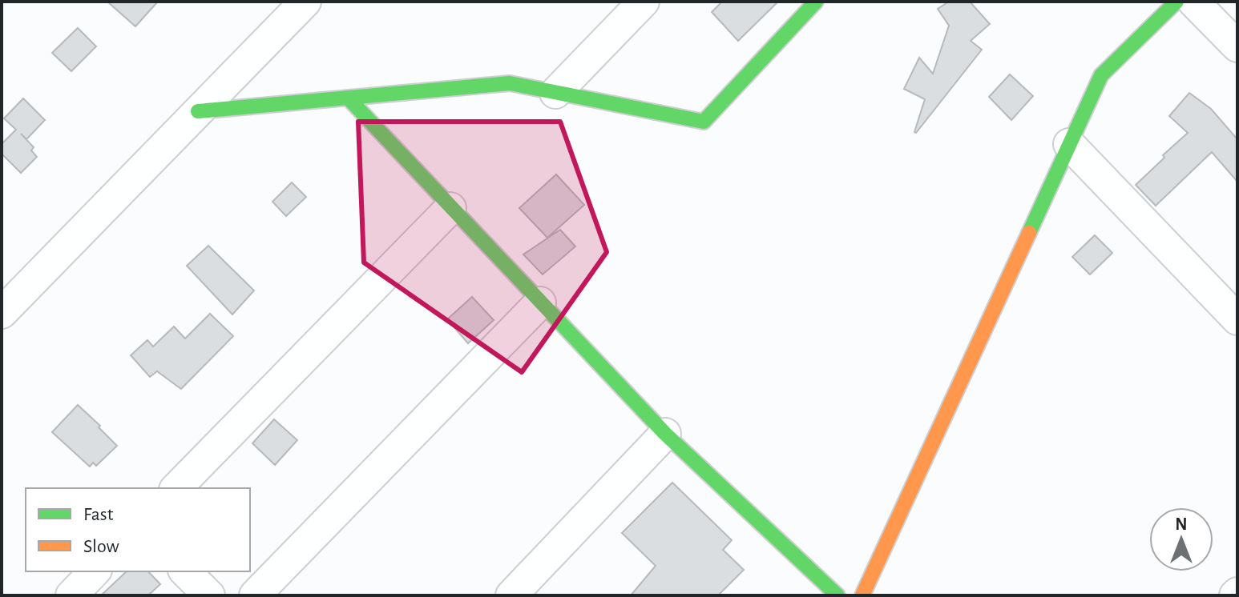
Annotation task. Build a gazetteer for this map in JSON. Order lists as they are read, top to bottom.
{
  "legend": ["Fast", "Slow"],
  "north": "top"
}
